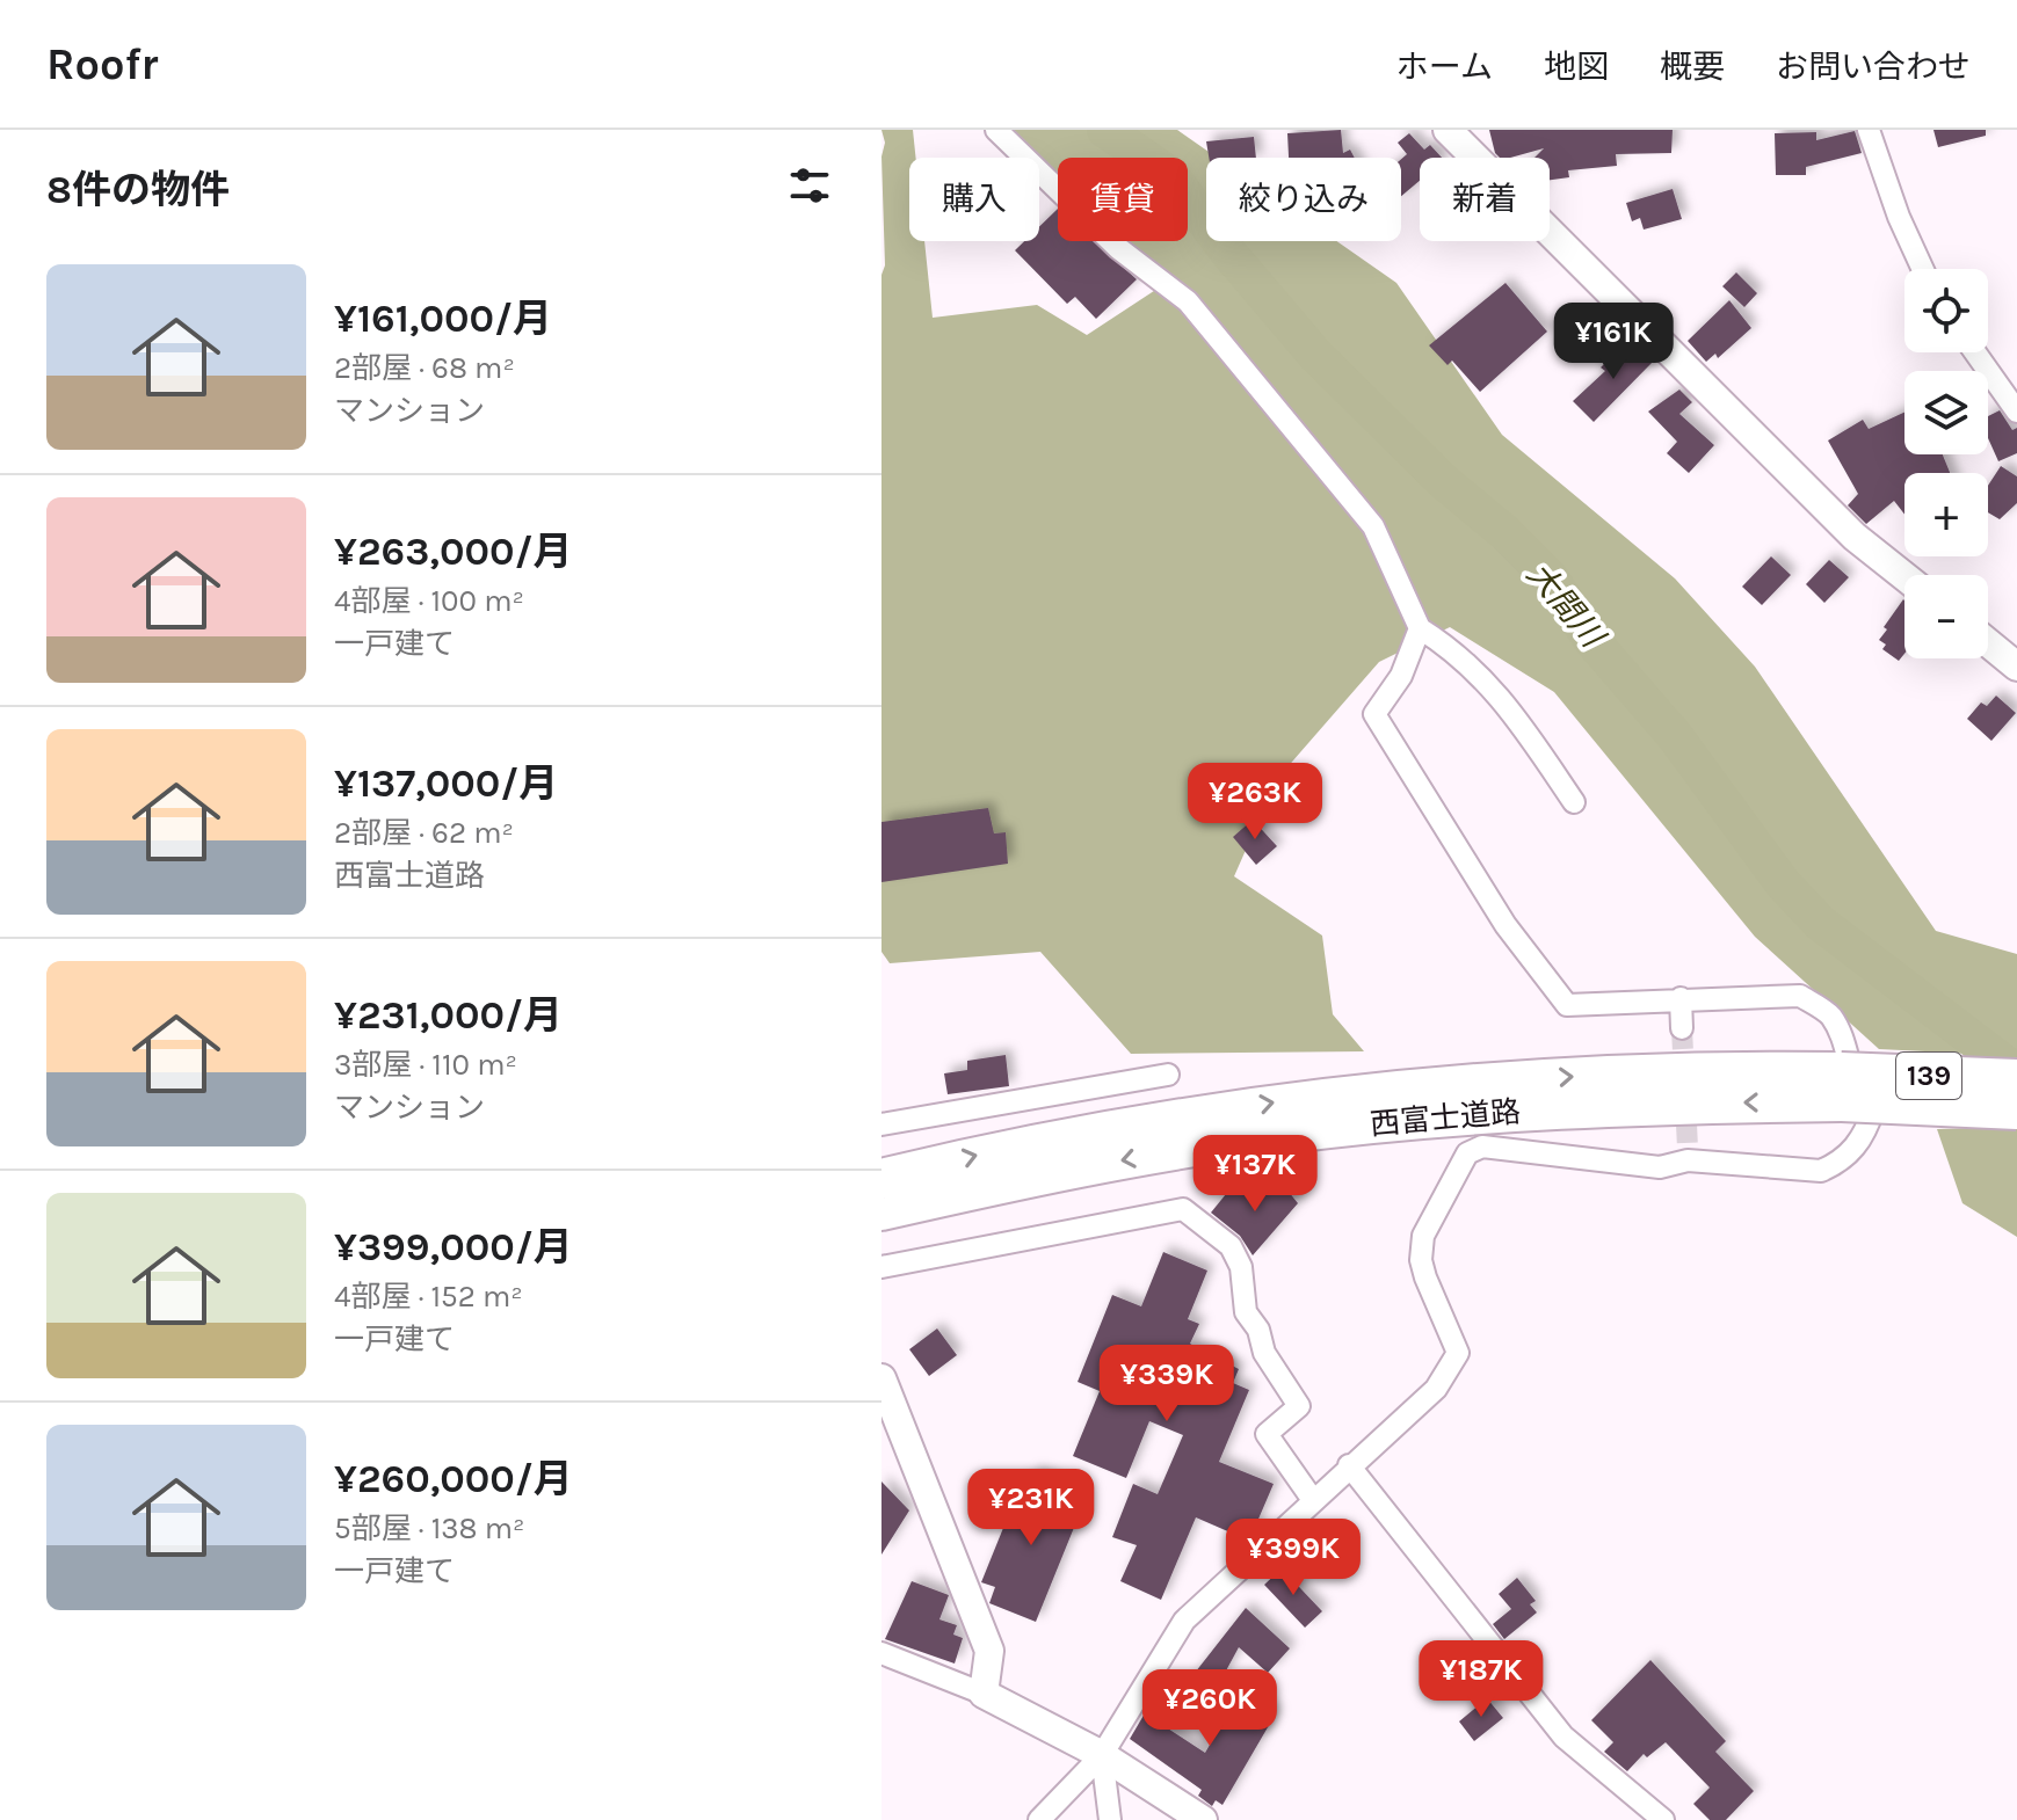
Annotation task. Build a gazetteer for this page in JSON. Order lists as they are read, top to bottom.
{
  "streets": {
    "highway": ["139", "西富士道路"]
  },
  "water": ["大間川"],
  "page": {
    "header": "Roofr",
    "nav": [
      "ホーム",
      "地図",
      "概要",
      "お問い合わせ"
    ],
    "heading": "8件の物件",
    "chip": [
      "購入",
      "賃貸",
      "絞り込み",
      "新着"
    ],
    "list": [
      {
        "name": "¥161,000/月",
        "note": "2部屋 · 68 m² · マンション"
      },
      {
        "name": "¥263,000/月",
        "note": "4部屋 · 100 m² · 一戸建て"
      },
      {
        "name": "¥137,000/月",
        "note": "2部屋 · 62 m² · 西富士道路"
      },
      {
        "name": "¥231,000/月",
        "note": "3部屋 · 110 m² · マンション"
      },
      {
        "name": "¥399,000/月",
        "note": "4部屋 · 152 m² · 一戸建て"
      },
      {
        "name": "¥260,000/月",
        "note": "5部屋 · 138 m² · 一戸建て"
      }
    ],
    "map_buttons": ["+", "−"],
    "price": [
      "¥161K",
      "¥263K",
      "¥137K",
      "¥339K",
      "¥231K",
      "¥399K",
      "¥187K",
      "¥260K"
    ]
  }
}
